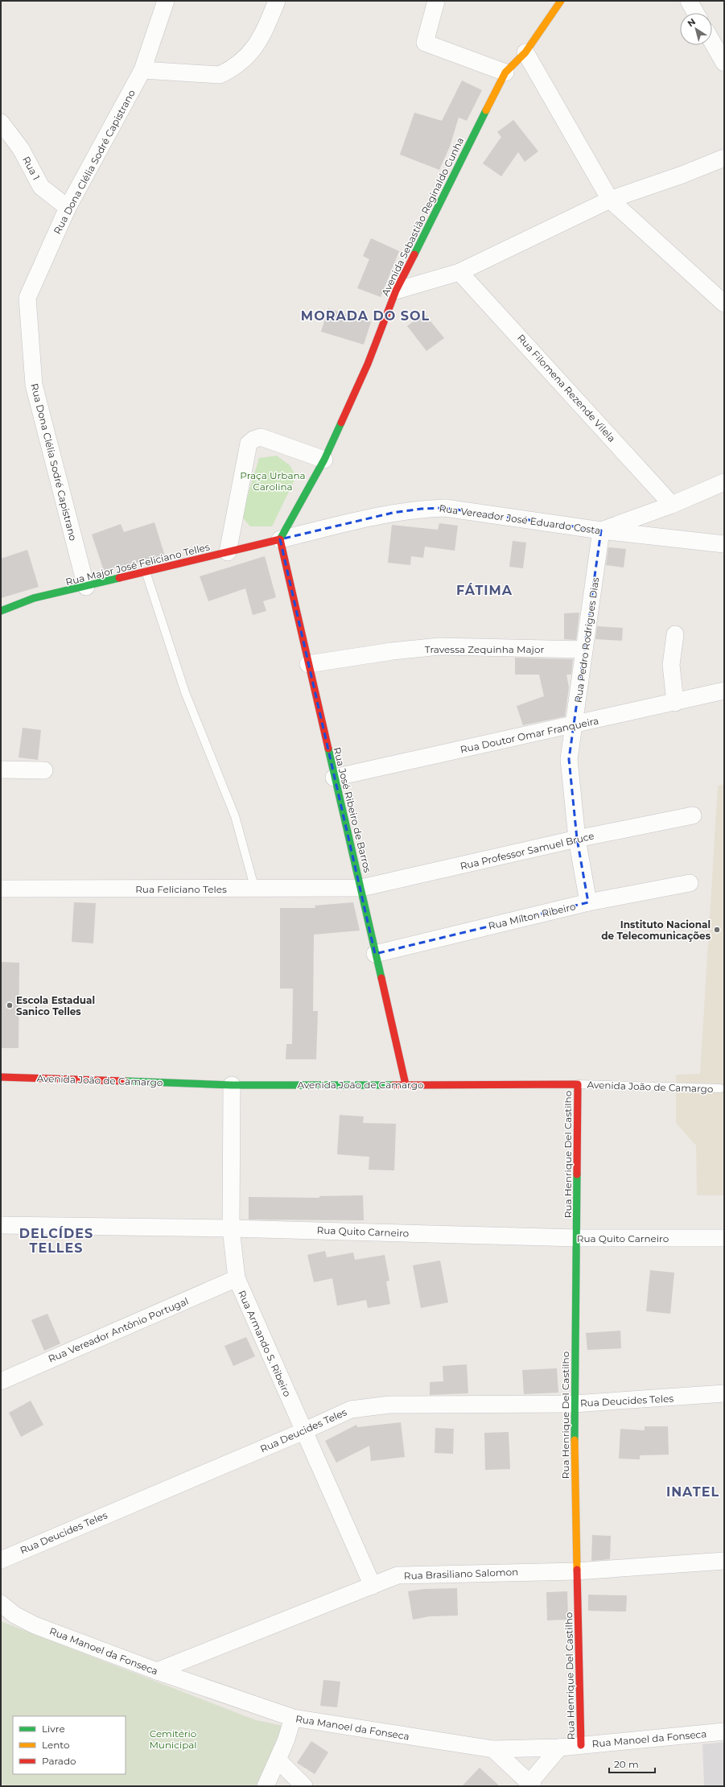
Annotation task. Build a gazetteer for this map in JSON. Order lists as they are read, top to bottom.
{
  "streets": {
    "street": [
      "Rua Dona Clélia Sodré Capistrano",
      "Rua 1",
      "Avenida Sebastião Reginaldo Cunha",
      "Rua Filomena Rezende Vilela",
      "Rua Vereador José Eduardo Costa",
      "Rua Major José Feliciano Telles",
      "Rua Pedro Rodrigues Dias",
      "Travessa Zequinha Major",
      "Rua Doutor Omar Franqueira",
      "Rua José Ribeiro de Barros",
      "Rua Professor Samuel Bruce",
      "Rua Feliciano Teles",
      "Rua Mílton Ribeiro",
      "Avenida João de Camargo",
      "Rua Henrique Del Castilho",
      "Rua Quito Carneiro",
      "Rua Vereador Antônio Portugal",
      "Rua Armando S. Ribeiro",
      "Rua Deucides Teles",
      "Rua Brasiliano Salomon",
      "Rua Manoel da Fonseca"
    ]
  },
  "crossings": [
    ["Rua Dona Clélia Sodré Capistrano", "Rua 1"],
    ["Rua Dona Clélia Sodré Capistrano", "Rua Major José Feliciano Telles"],
    ["Avenida Sebastião Reginaldo Cunha", "Rua Vereador José Eduardo Costa"],
    ["Avenida Sebastião Reginaldo Cunha", "Rua Major José Feliciano Telles"],
    ["Avenida Sebastião Reginaldo Cunha", "Rua José Ribeiro de Barros"],
    ["Rua Vereador José Eduardo Costa", "Rua Major José Feliciano Telles"],
    ["Rua Vereador José Eduardo Costa", "Rua Pedro Rodrigues Dias"],
    ["Rua Vereador José Eduardo Costa", "Rua José Ribeiro de Barros"],
    ["Rua Major José Feliciano Telles", "Rua José Ribeiro de Barros"],
    ["Rua Pedro Rodrigues Dias", "Travessa Zequinha Major"],
    ["Rua Pedro Rodrigues Dias", "Rua Doutor Omar Franqueira"],
    ["Rua Pedro Rodrigues Dias", "Rua Professor Samuel Bruce"],
    ["Rua Pedro Rodrigues Dias", "Rua Mílton Ribeiro"],
    ["Travessa Zequinha Major", "Rua José Ribeiro de Barros"],
    ["Rua Doutor Omar Franqueira", "Rua José Ribeiro de Barros"],
    ["Rua José Ribeiro de Barros", "Rua Professor Samuel Bruce"],
    ["Rua José Ribeiro de Barros", "Rua Feliciano Teles"],
    ["Rua José Ribeiro de Barros", "Rua Mílton Ribeiro"],
    ["Rua José Ribeiro de Barros", "Avenida João de Camargo"],
    ["Rua Professor Samuel Bruce", "Rua Feliciano Teles"],
    ["Avenida João de Camargo", "Rua Henrique Del Castilho"],
    ["Avenida João de Camargo", "Rua Armando S. Ribeiro"],
    ["Rua Henrique Del Castilho", "Rua Quito Carneiro"],
    ["Rua Henrique Del Castilho", "Rua Deucides Teles"],
    ["Rua Henrique Del Castilho", "Rua Brasiliano Salomon"],
    ["Rua Henrique Del Castilho", "Rua Manoel da Fonseca"],
    ["Rua Quito Carneiro", "Rua Armando S. Ribeiro"],
    ["Rua Vereador Antônio Portugal", "Rua Armando S. Ribeiro"],
    ["Rua Armando S. Ribeiro", "Rua Deucides Teles"],
    ["Rua Armando S. Ribeiro", "Rua Brasiliano Salomon"],
    ["Rua Brasiliano Salomon", "Rua Manoel da Fonseca"]
  ],
  "districts": [
    "MORADA DO SOL",
    "FÁTIMA",
    "DELCÍDES TELLES",
    "INATEL"
  ],
  "parks": ["Praça Urbana Carolina", "Cemitério Municipal"],
  "places": ["Instituto Nacional de Telecomunicações", "Escola Estadual Sanico Telles"],
  "legend": ["Livre", "Lento", "Parado"],
  "scale_bar": "20 m",
  "north": "top left"
}
